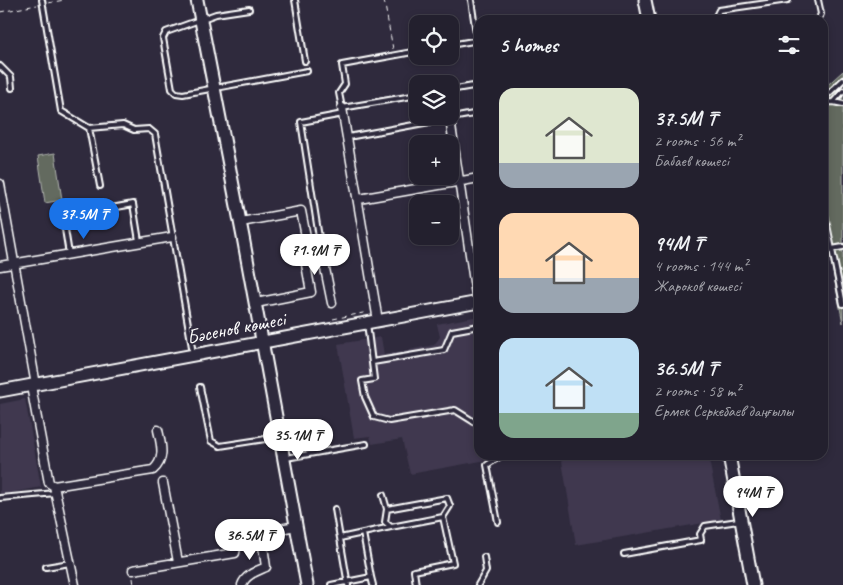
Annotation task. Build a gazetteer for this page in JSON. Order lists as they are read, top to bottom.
{
  "streets": {
    "street": ["Бәсенов көшесі"]
  },
  "page": {
    "map_buttons": ["+", "−"],
    "heading": "5 homes",
    "list": [
      {
        "name": "37.5M ₸",
        "note": "2 rooms · 56 m² · Бабаев көшесі"
      },
      {
        "name": "94M ₸",
        "note": "4 rooms · 144 m² · Жароков көшесі"
      },
      {
        "name": "36.5M ₸",
        "note": "2 rooms · 58 m² · Ермек Серкебаев даңғылы"
      }
    ],
    "price": [
      "37.5M ₸",
      "71.9M ₸",
      "35.1M ₸",
      "94M ₸",
      "36.5M ₸"
    ]
  }
}
